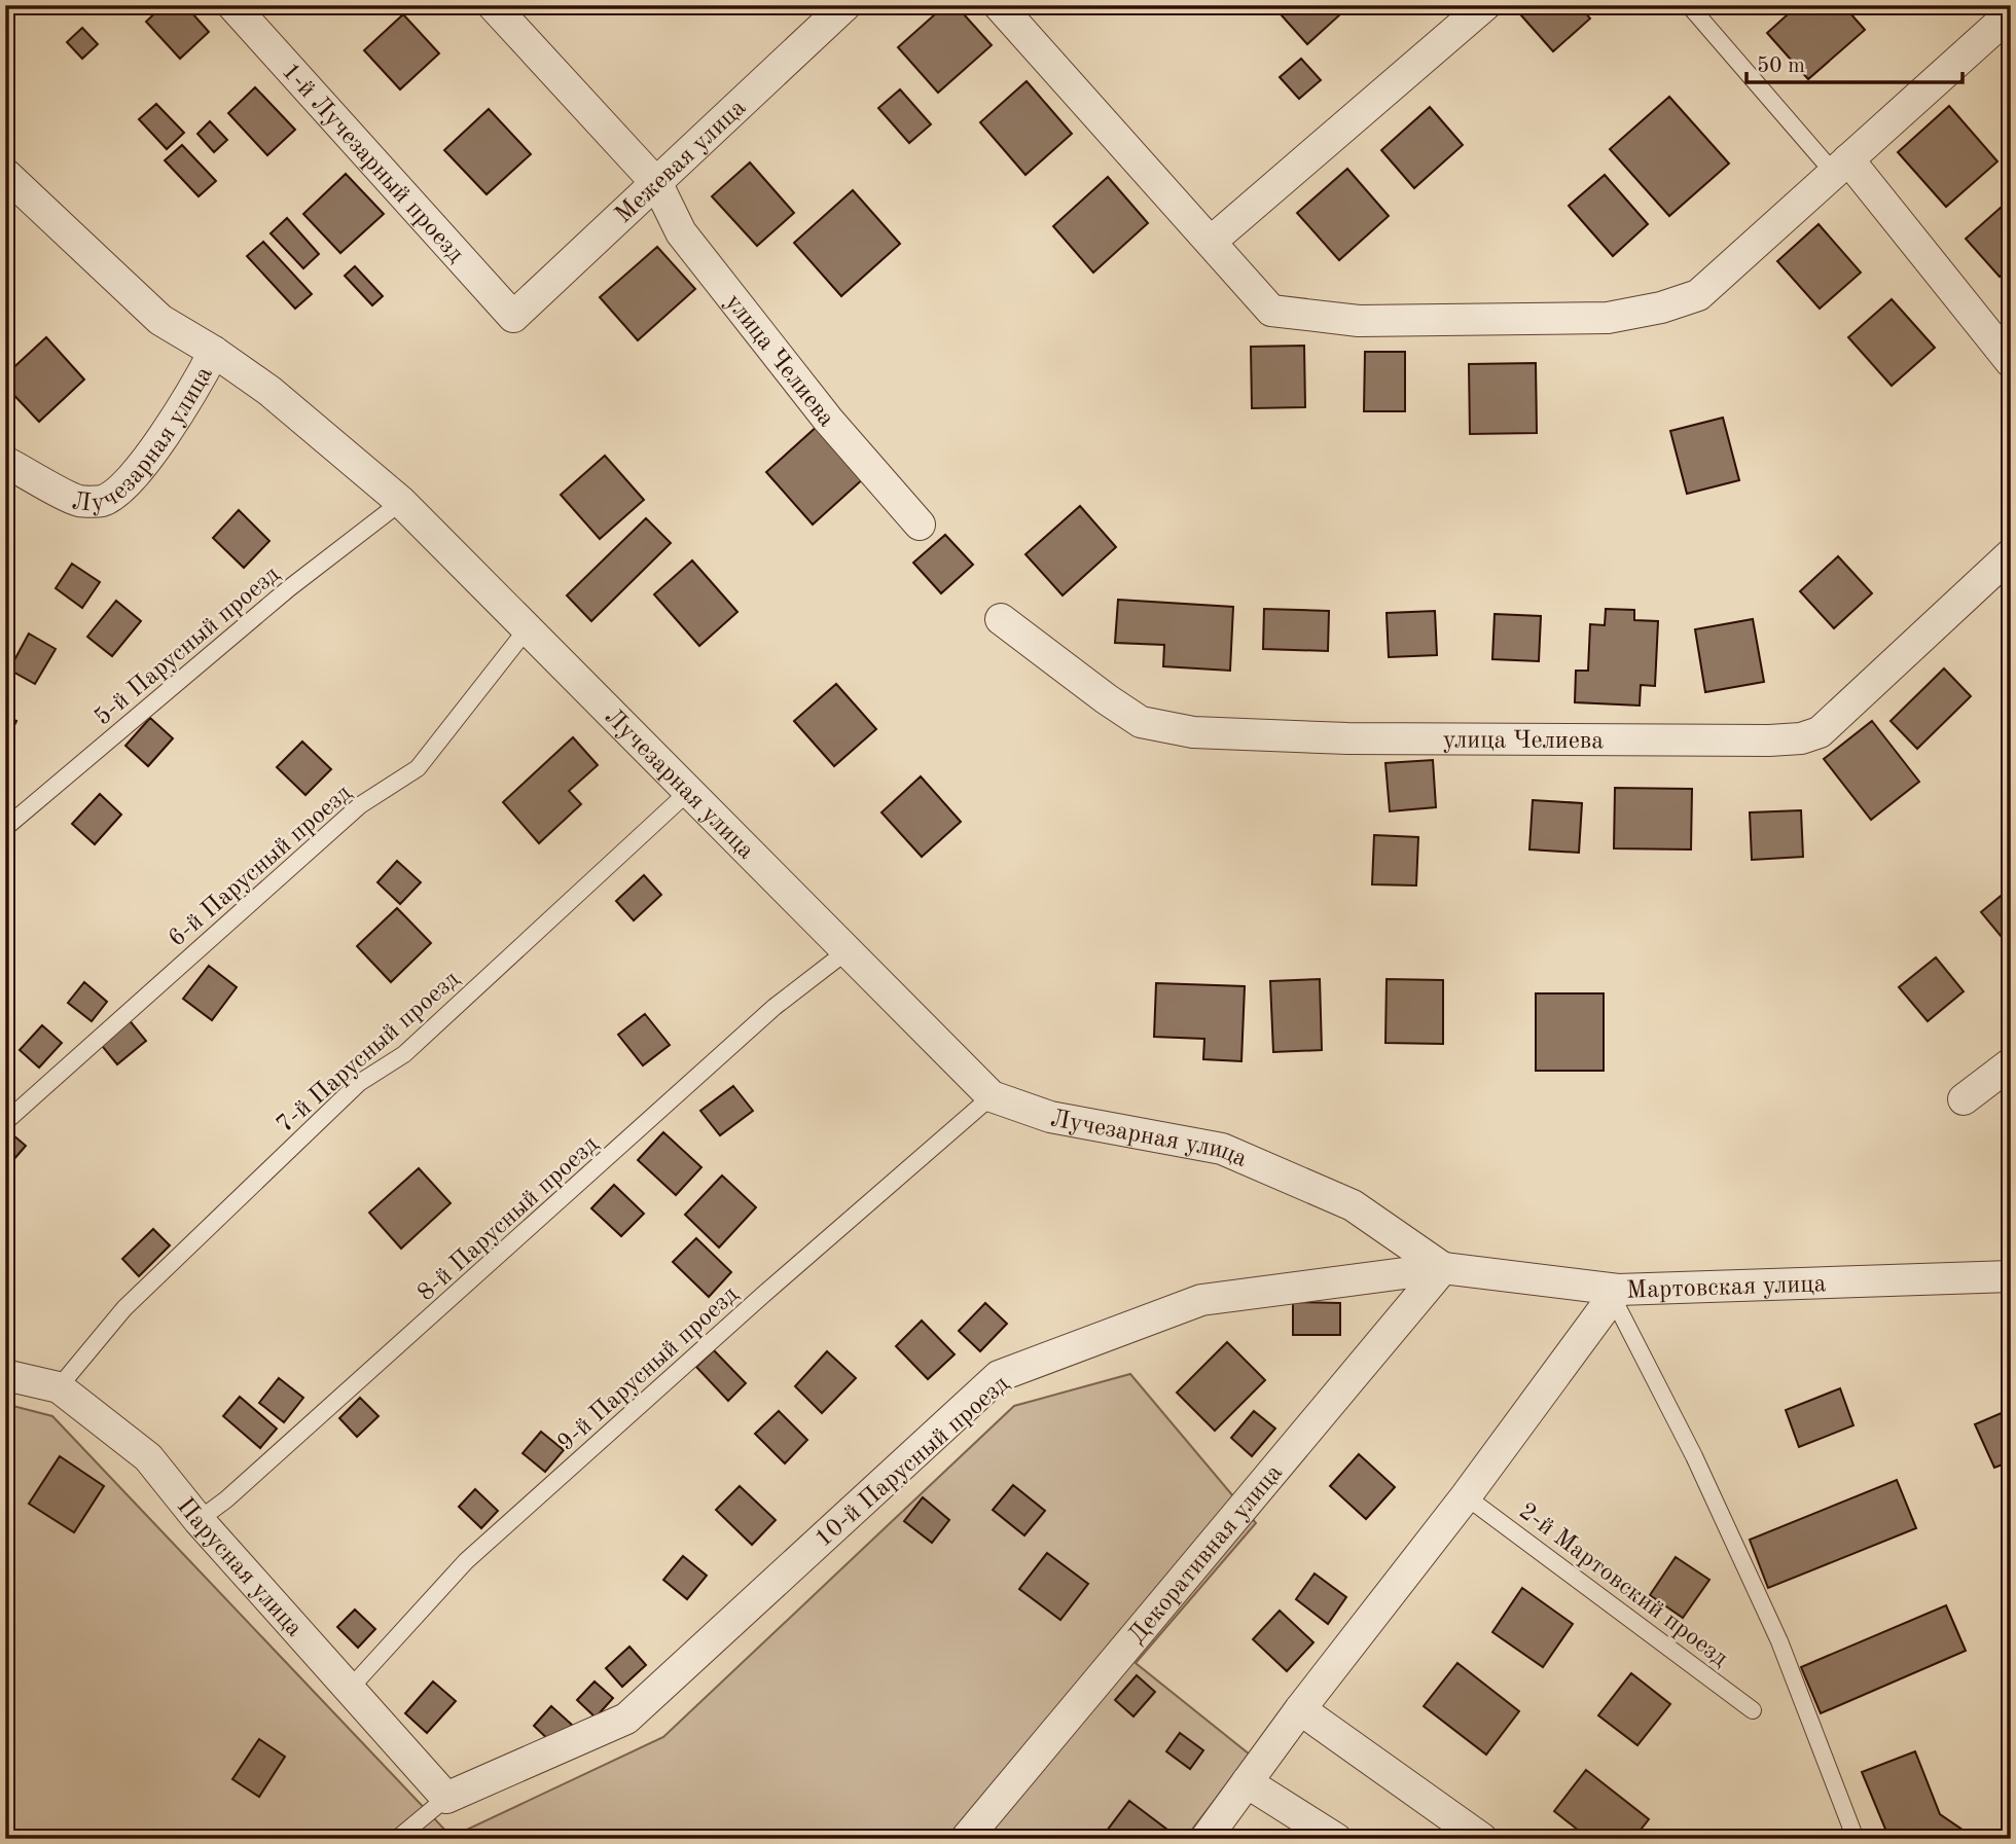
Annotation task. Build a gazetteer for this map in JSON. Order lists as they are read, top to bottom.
{
  "streets": {
    "street": [
      "1-й Лучезарный проезд",
      "Межевая улица",
      "улица Челиева",
      "Лучезарная улица",
      "Мартовская улица",
      "10-й Парусный проезд",
      "Декоративная улица",
      "Парусная улица"
    ],
    "lane": [
      "5-й Парусный проезд",
      "6-й Парусный проезд",
      "7-й Парусный проезд",
      "8-й Парусный проезд",
      "9-й Парусный проезд",
      "2-й Мартовский проезд"
    ]
  },
  "crossings": [
    ["1-й Лучезарный проезд", "Межевая улица"],
    ["Межевая улица", "улица Челиева"],
    ["Лучезарная улица", "5-й Парусный проезд"],
    ["Лучезарная улица", "6-й Парусный проезд"],
    ["Лучезарная улица", "7-й Парусный проезд"],
    ["Лучезарная улица", "8-й Парусный проезд"],
    ["Лучезарная улица", "Мартовская улица"],
    ["Лучезарная улица", "9-й Парусный проезд"],
    ["Лучезарная улица", "10-й Парусный проезд"],
    ["Лучезарная улица", "Декоративная улица"],
    ["7-й Парусный проезд", "Парусная улица"],
    ["8-й Парусный проезд", "Парусная улица"],
    ["Мартовская улица", "10-й Парусный проезд"],
    ["Мартовская улица", "Декоративная улица"],
    ["9-й Парусный проезд", "Парусная улица"],
    ["10-й Парусный проезд", "Декоративная улица"],
    ["10-й Парусный проезд", "Парусная улица"]
  ],
  "scale_bar": "50 m"
}
